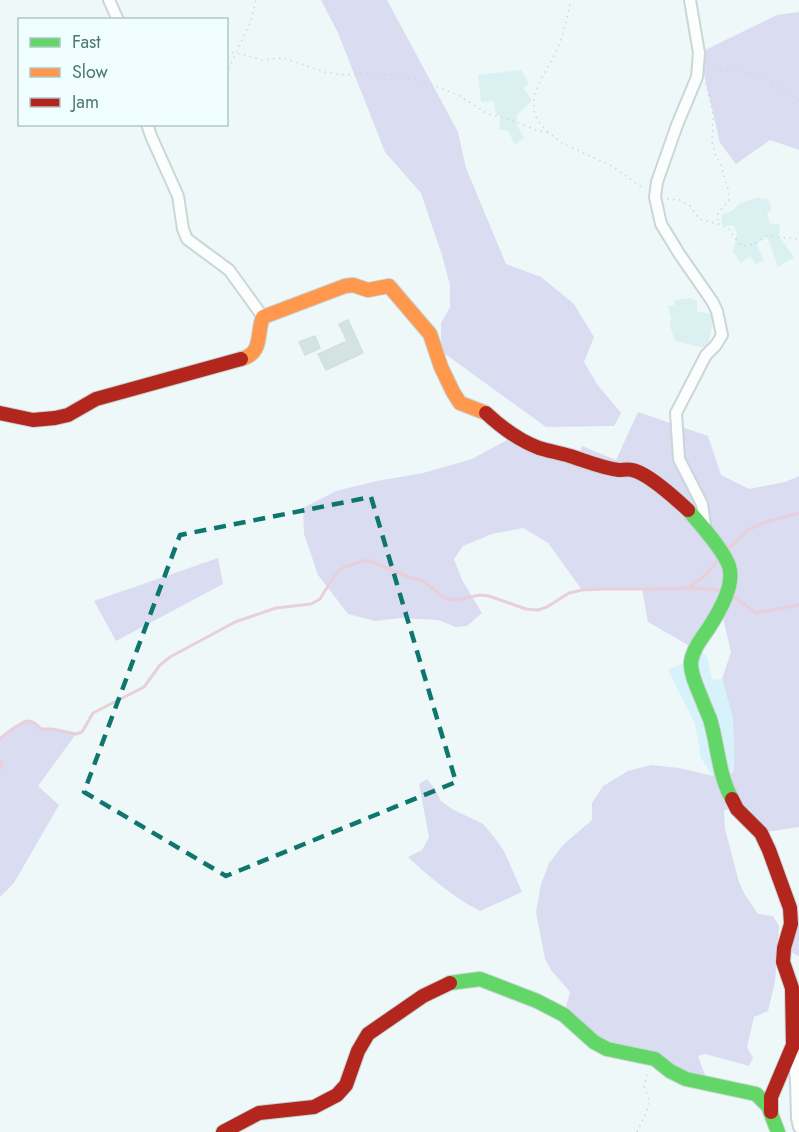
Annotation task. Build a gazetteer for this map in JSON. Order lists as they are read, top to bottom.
{
  "legend": ["Fast", "Slow", "Jam"]
}
